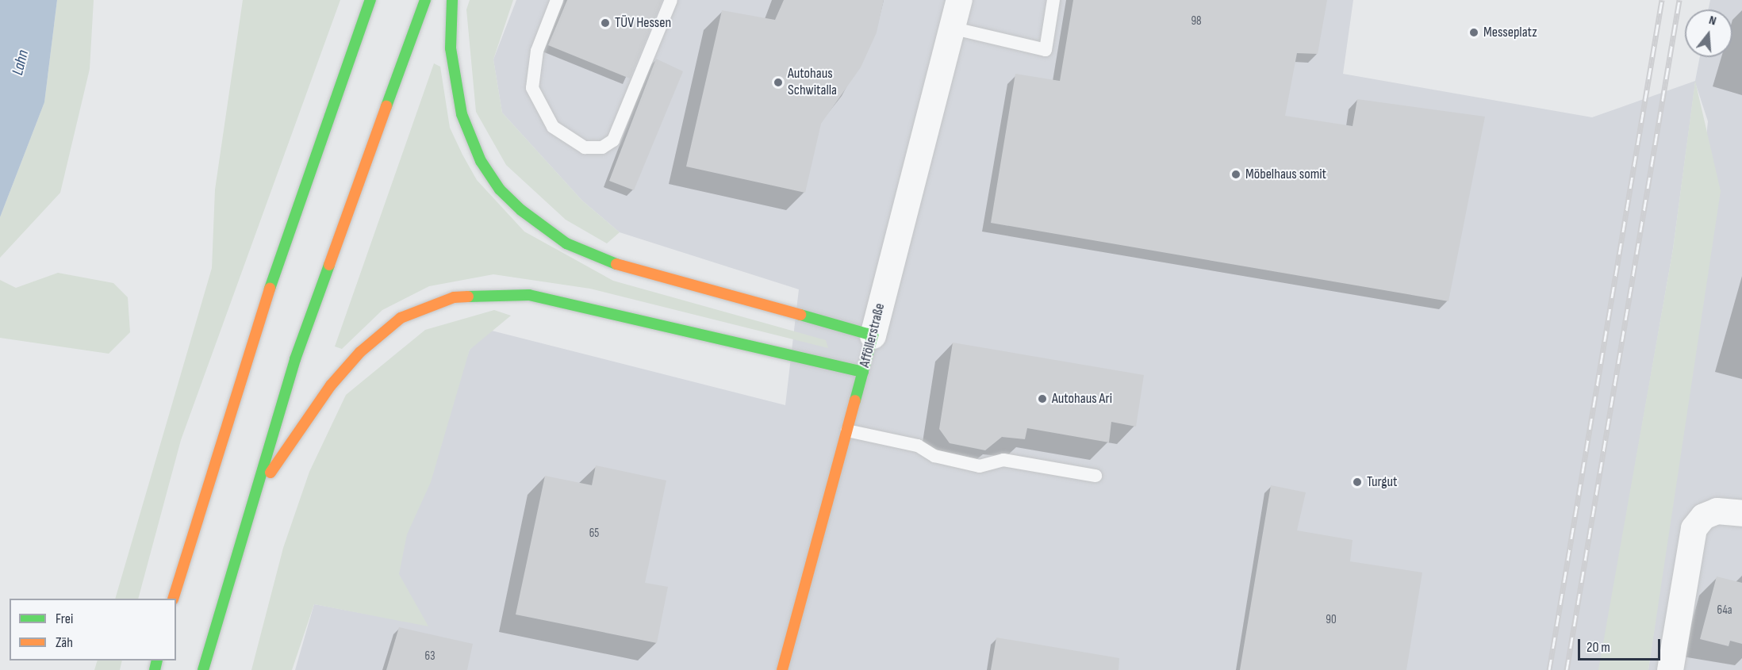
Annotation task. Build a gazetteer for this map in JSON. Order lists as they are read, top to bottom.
{
  "streets": {
    "main road": ["Afföllerstraße"]
  },
  "water": ["Lahn"],
  "places": [
    "TÜV Hessen",
    "Messeplatz",
    "Autohaus Schwitalla",
    "Möbelhaus somit",
    "Autohaus Ari",
    "Turgut"
  ],
  "house_numbers": [
    "98",
    "65",
    "64a",
    "90",
    "63"
  ],
  "legend": ["Frei", "Zäh"],
  "scale_bar": "20 m",
  "north": "top"
}
